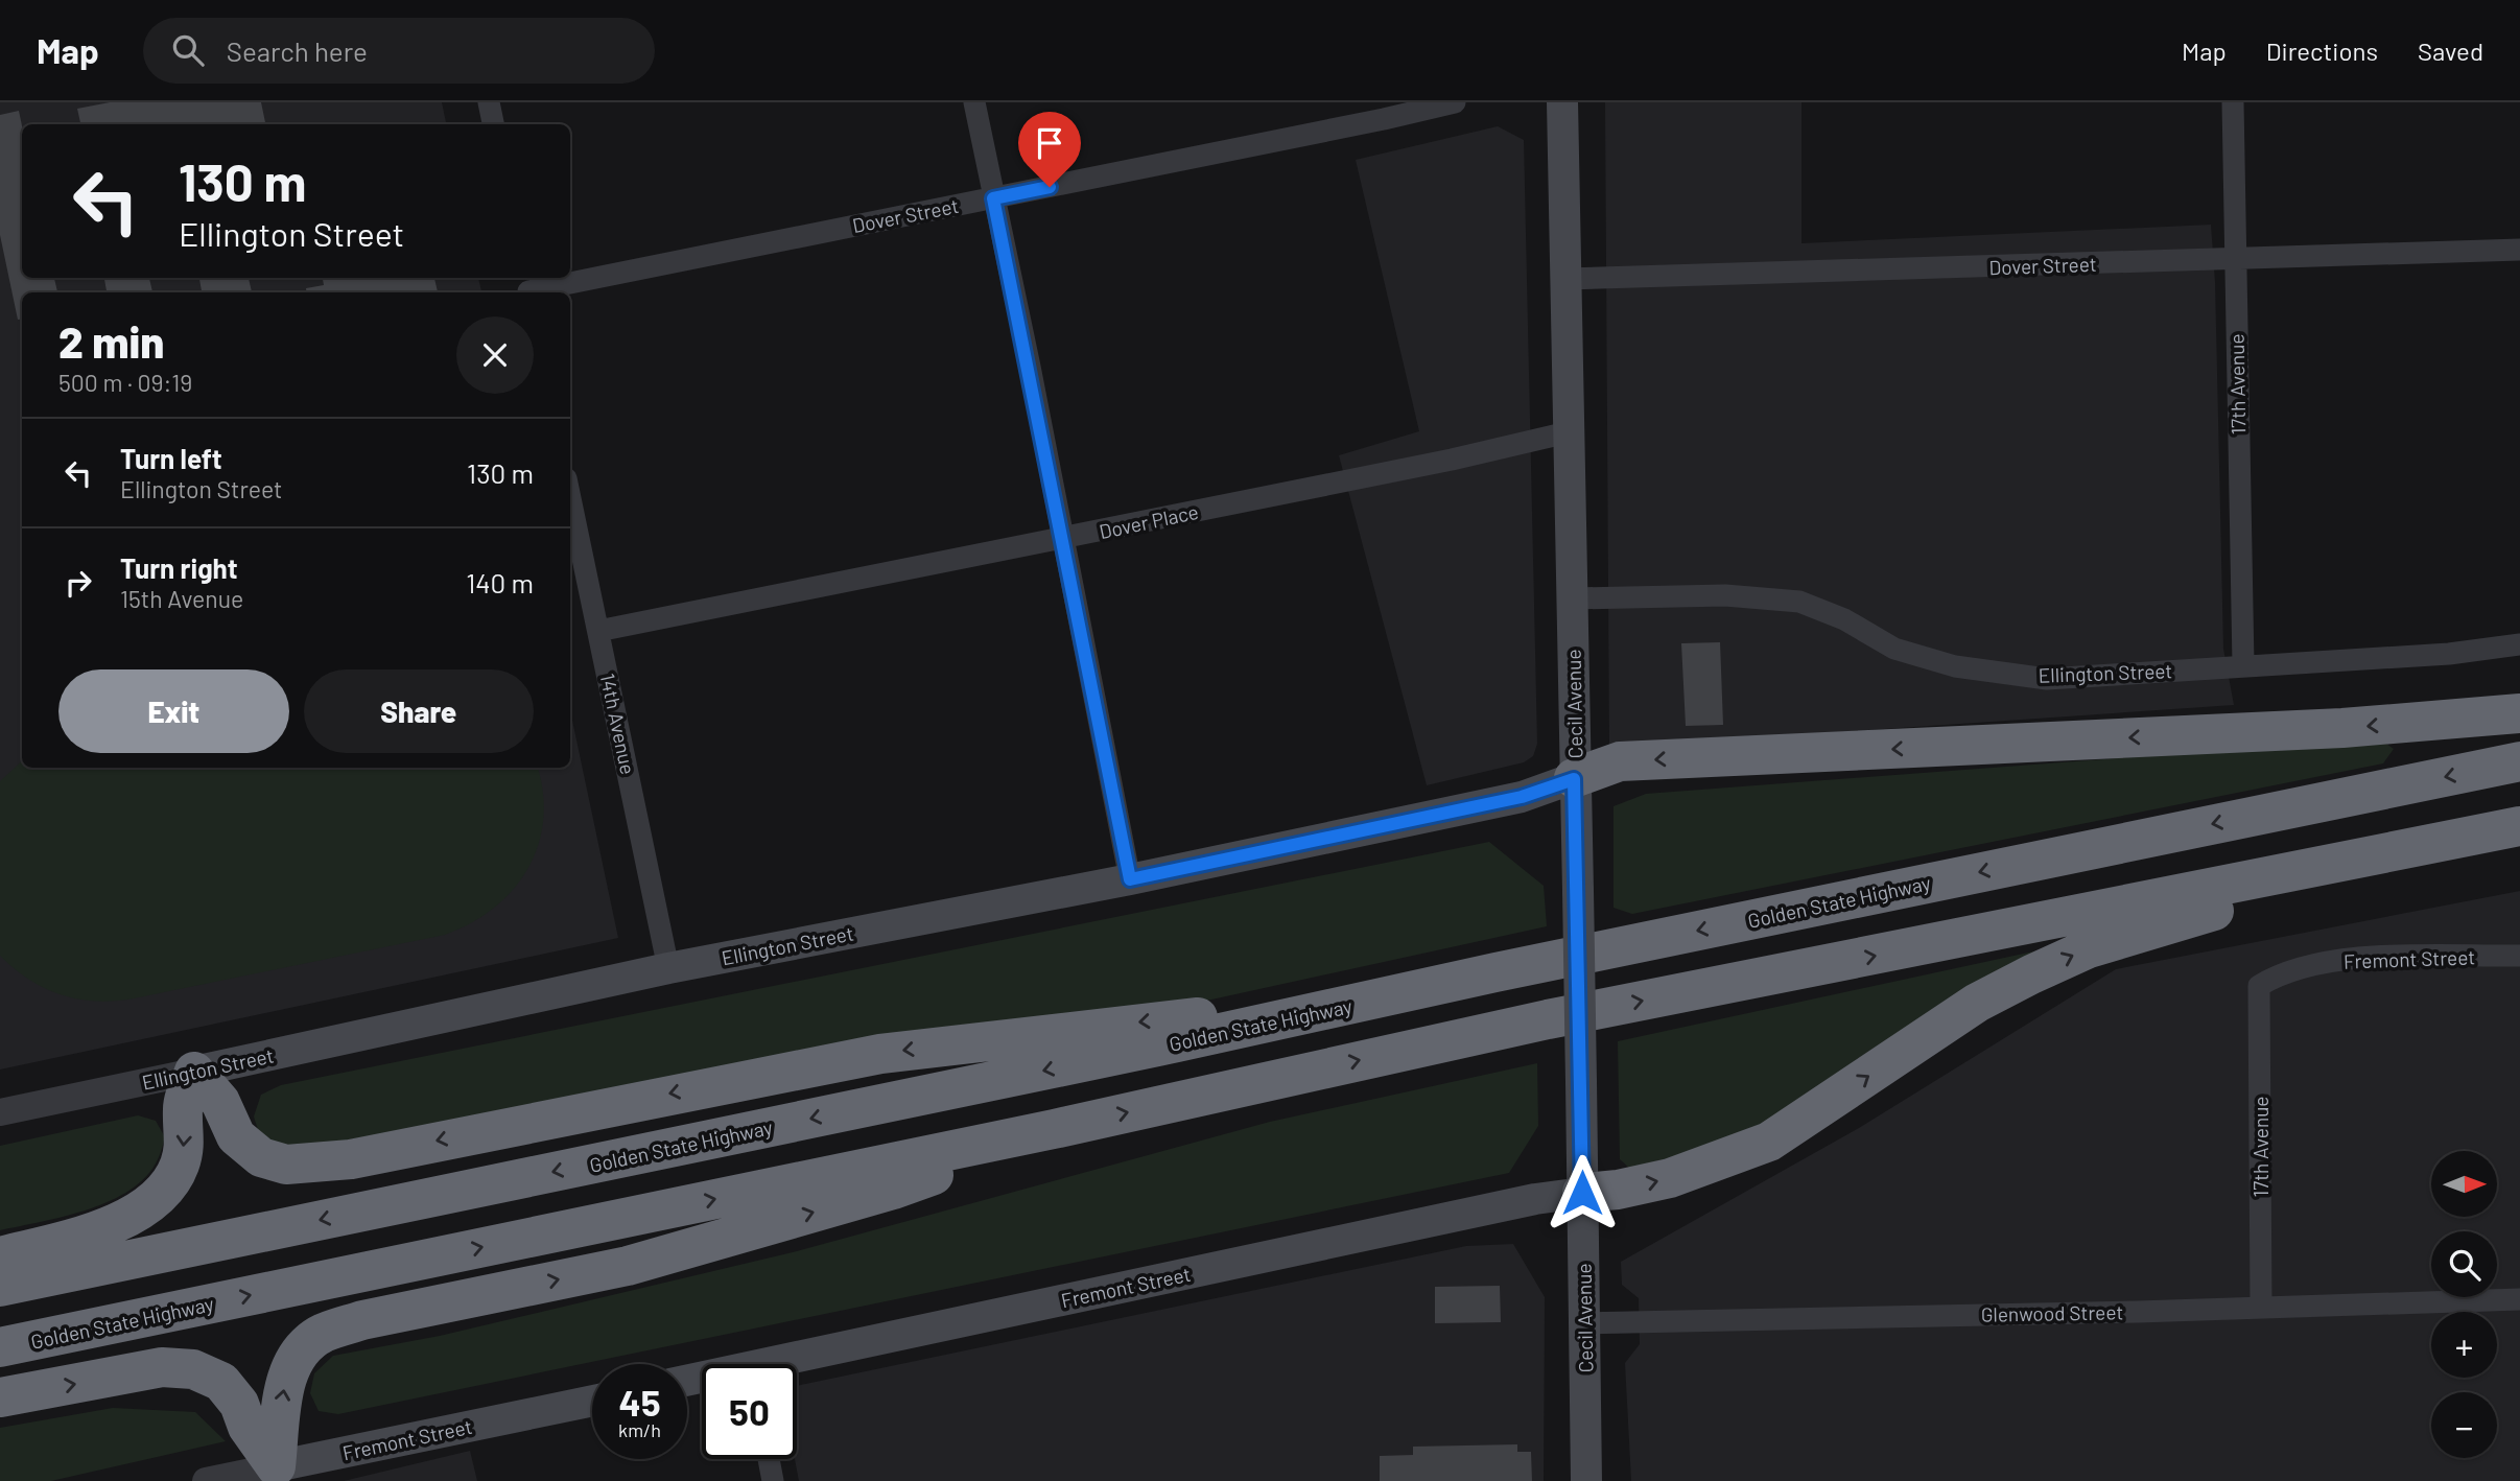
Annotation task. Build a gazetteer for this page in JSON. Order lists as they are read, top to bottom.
{
  "streets": {
    "highway": ["Golden State Highway"],
    "main road": ["Ellington Street", "Cecil Avenue", "Fremont Street"],
    "street": [
      "Dover Street",
      "17th Avenue",
      "Dover Place",
      "14th Avenue",
      "Glenwood Street"
    ]
  },
  "crossings": [
    ["Dover Street", "17th Avenue"],
    ["Dover Street", "Cecil Avenue"],
    ["17th Avenue", "Ellington Street"],
    ["17th Avenue", "Fremont Street"],
    ["17th Avenue", "Glenwood Street"],
    ["Dover Place", "Cecil Avenue"],
    ["Dover Place", "14th Avenue"],
    ["Ellington Street", "Cecil Avenue"],
    ["Ellington Street", "14th Avenue"],
    ["Cecil Avenue", "Fremont Street"],
    ["Cecil Avenue", "Glenwood Street"]
  ],
  "north": "right",
  "page": {
    "header": "Map",
    "search": "Search here",
    "nav": ["Map", "Directions", "Saved"],
    "turn": ["130 m", "Ellington Street"],
    "heading": ["2 min", "500 m · 09:19"],
    "list": [
      {
        "name": "Turn left",
        "note": "Ellington Street",
        "value": "130 m"
      },
      {
        "name": "Turn right",
        "note": "15th Avenue",
        "value": "140 m"
      }
    ],
    "buttons": ["Exit", "Share"],
    "map_buttons": ["+", "−"],
    "speed": "45 km/h",
    "limit": "50"
  }
}
